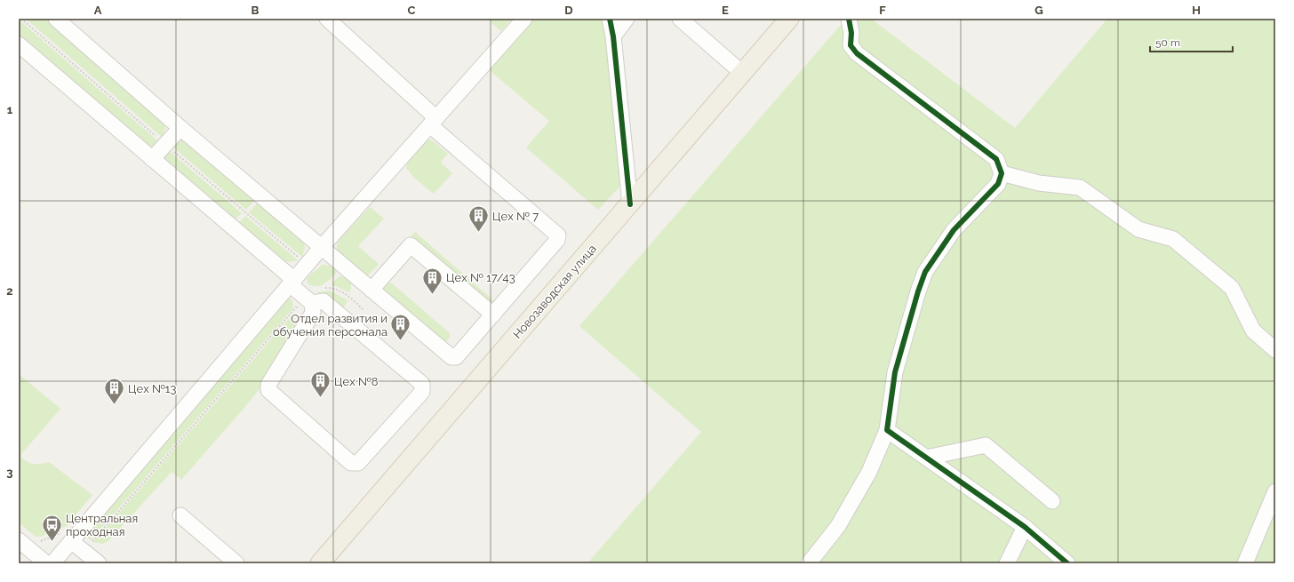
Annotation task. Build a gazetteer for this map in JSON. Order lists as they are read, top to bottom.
{
  "streets": {
    "main road": ["Новозаводская улица"]
  },
  "places": {
    "building": [
      "Цех № 7",
      "Цех № 17/43",
      "Отдел развития и обучения персонала",
      "Цех №8",
      "Цех №13"
    ],
    "bus stop": ["Центральная проходная"]
  },
  "scale_bar": "50 m",
  "grid": {
    "columns": [
      "A",
      "B",
      "C",
      "D",
      "E",
      "F",
      "G",
      "H"
    ],
    "rows": ["1", "2", "3"]
  }
}
